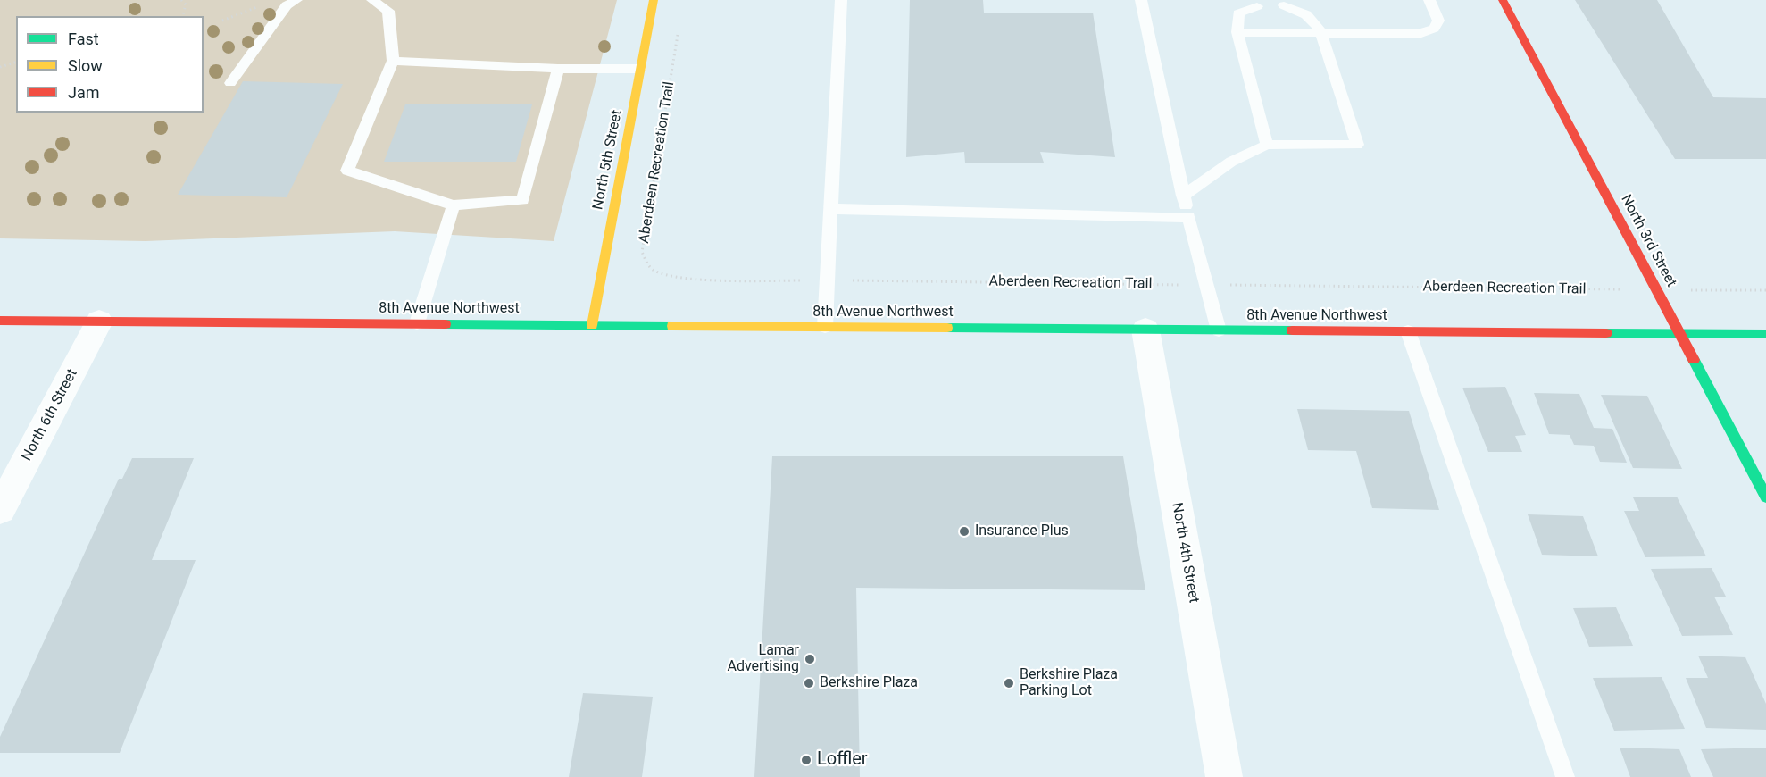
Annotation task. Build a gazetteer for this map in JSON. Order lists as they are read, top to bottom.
{
  "streets": {
    "main road": ["North 5th Street", "North 3rd Street", "8th Avenue Northwest"],
    "street": ["North 6th Street", "North 4th Street"],
    "path": ["Aberdeen Recreation Trail"]
  },
  "crossings": [
    ["North 5th Street", "8th Avenue Northwest"],
    ["Aberdeen Recreation Trail", "North 3rd Street"],
    ["North 3rd Street", "8th Avenue Northwest"],
    ["8th Avenue Northwest", "North 6th Street"],
    ["8th Avenue Northwest", "North 4th Street"]
  ],
  "places": [
    "Insurance Plus",
    "Lamar Advertising",
    "Berkshire Plaza",
    "Berkshire Plaza Parking Lot",
    "Loffler"
  ],
  "legend": ["Fast", "Slow", "Jam"]
}
